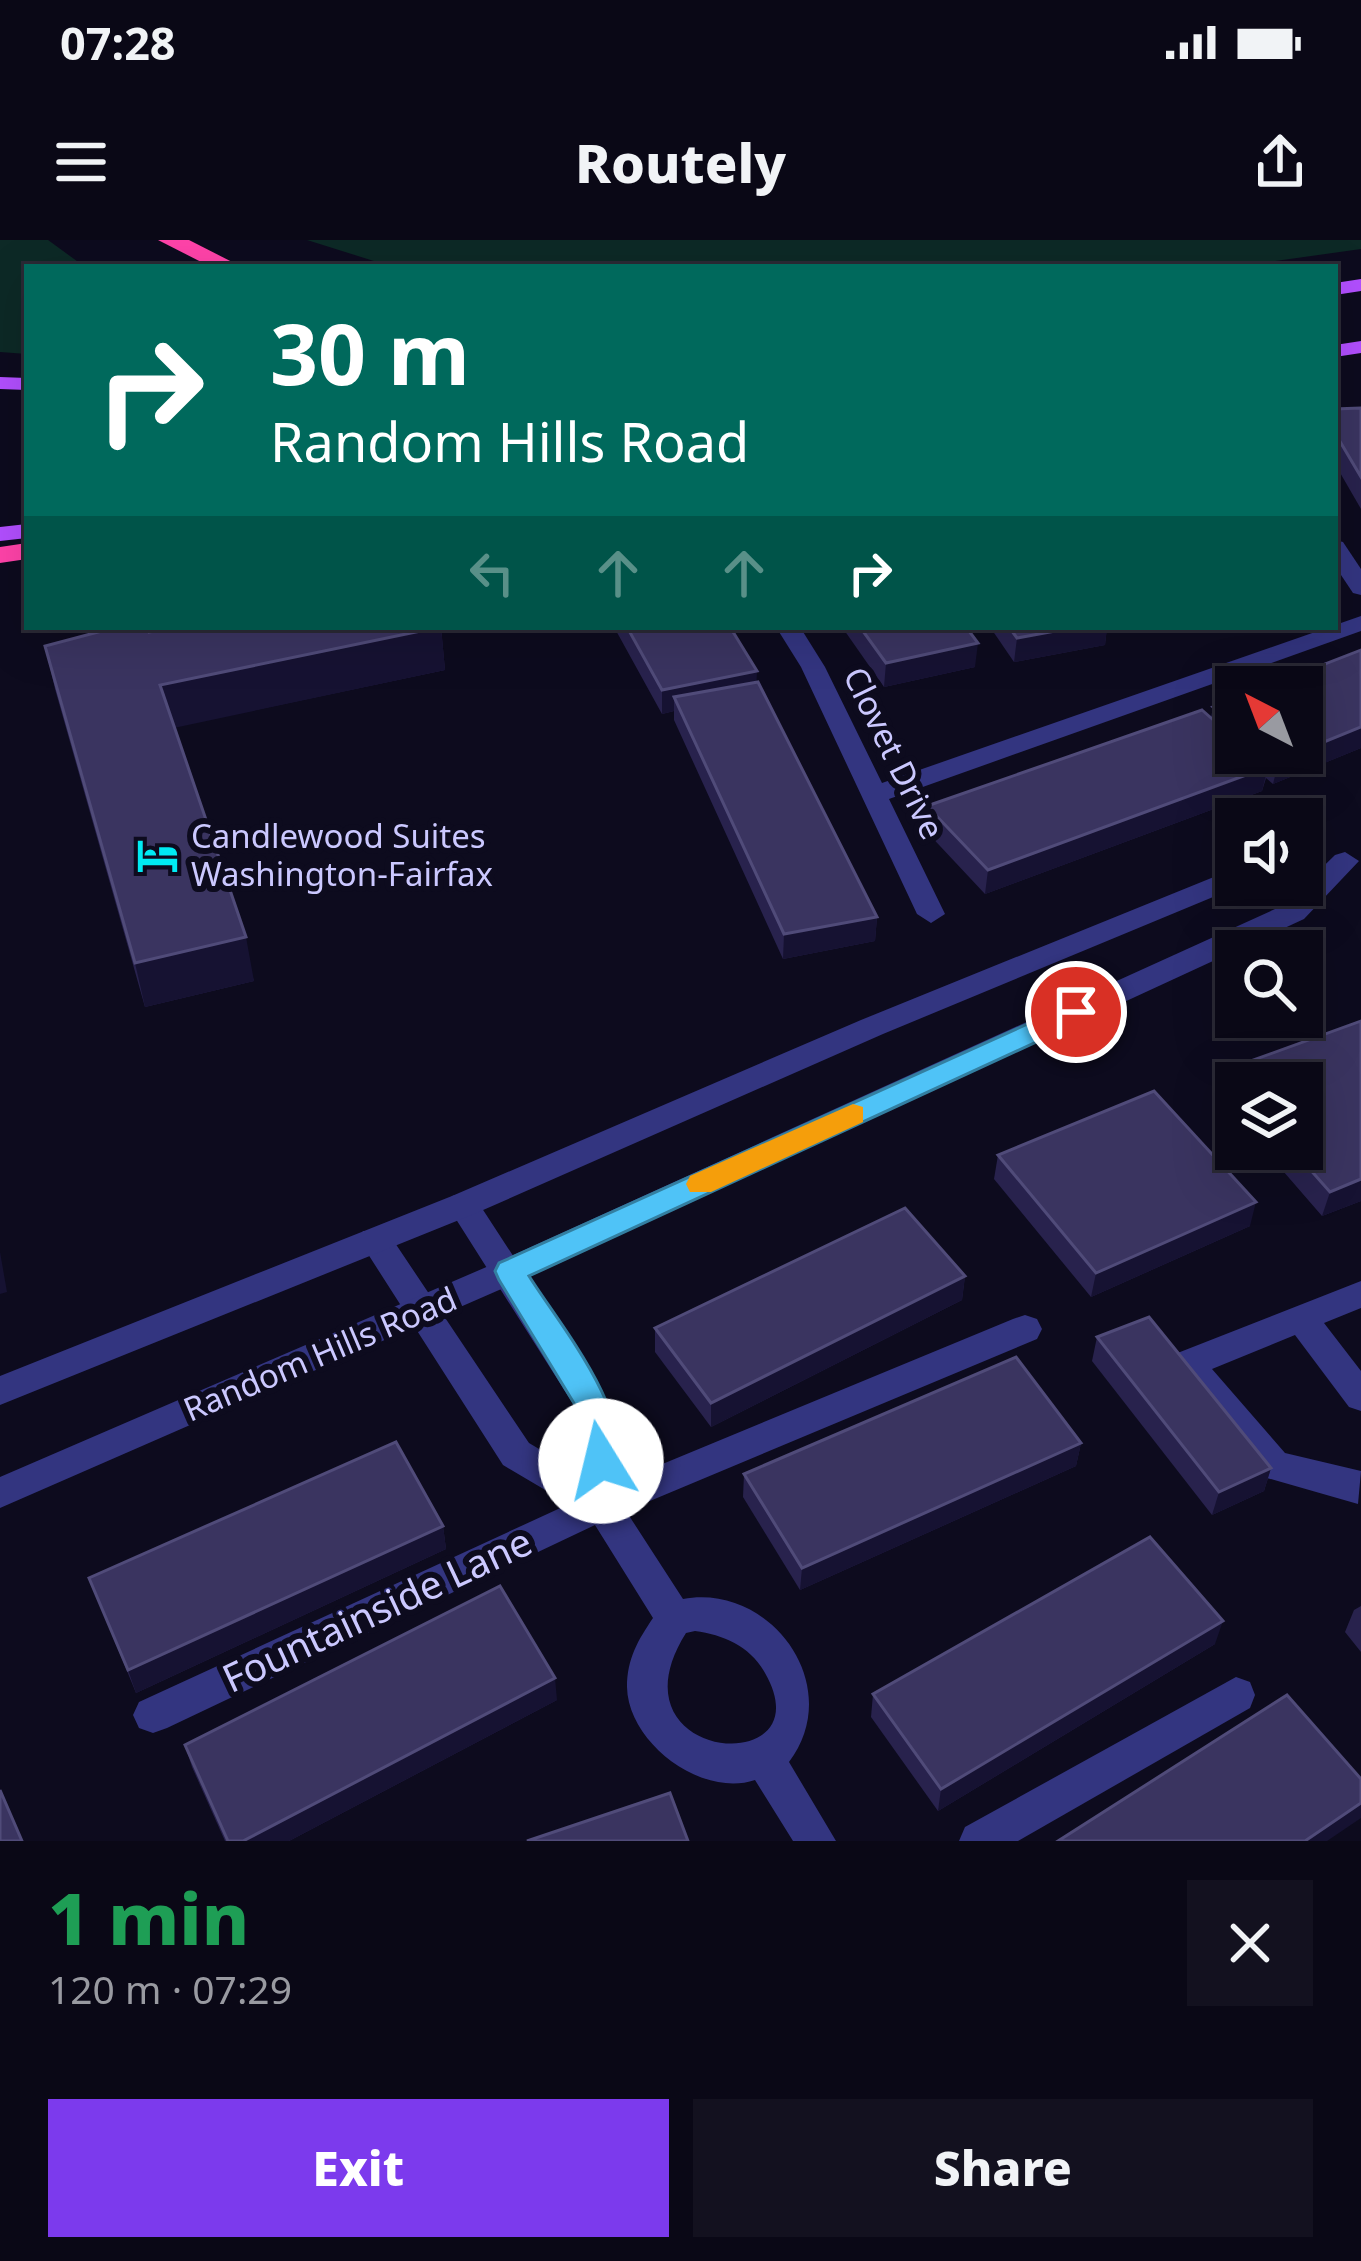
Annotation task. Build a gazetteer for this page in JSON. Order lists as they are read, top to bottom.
{
  "streets": {
    "street": ["Clovet Drive", "Random Hills Road", "Fountainside Lane"]
  },
  "places": {
    "hotel": ["Candlewood Suites Washington-Fairfax"]
  },
  "north": "top left",
  "page": {
    "status": "07:28",
    "header": "Routely",
    "turn": ["30 m", "Random Hills Road"],
    "heading": ["1 min", "120 m · 07:29"],
    "buttons": ["Exit", "Share"]
  }
}
